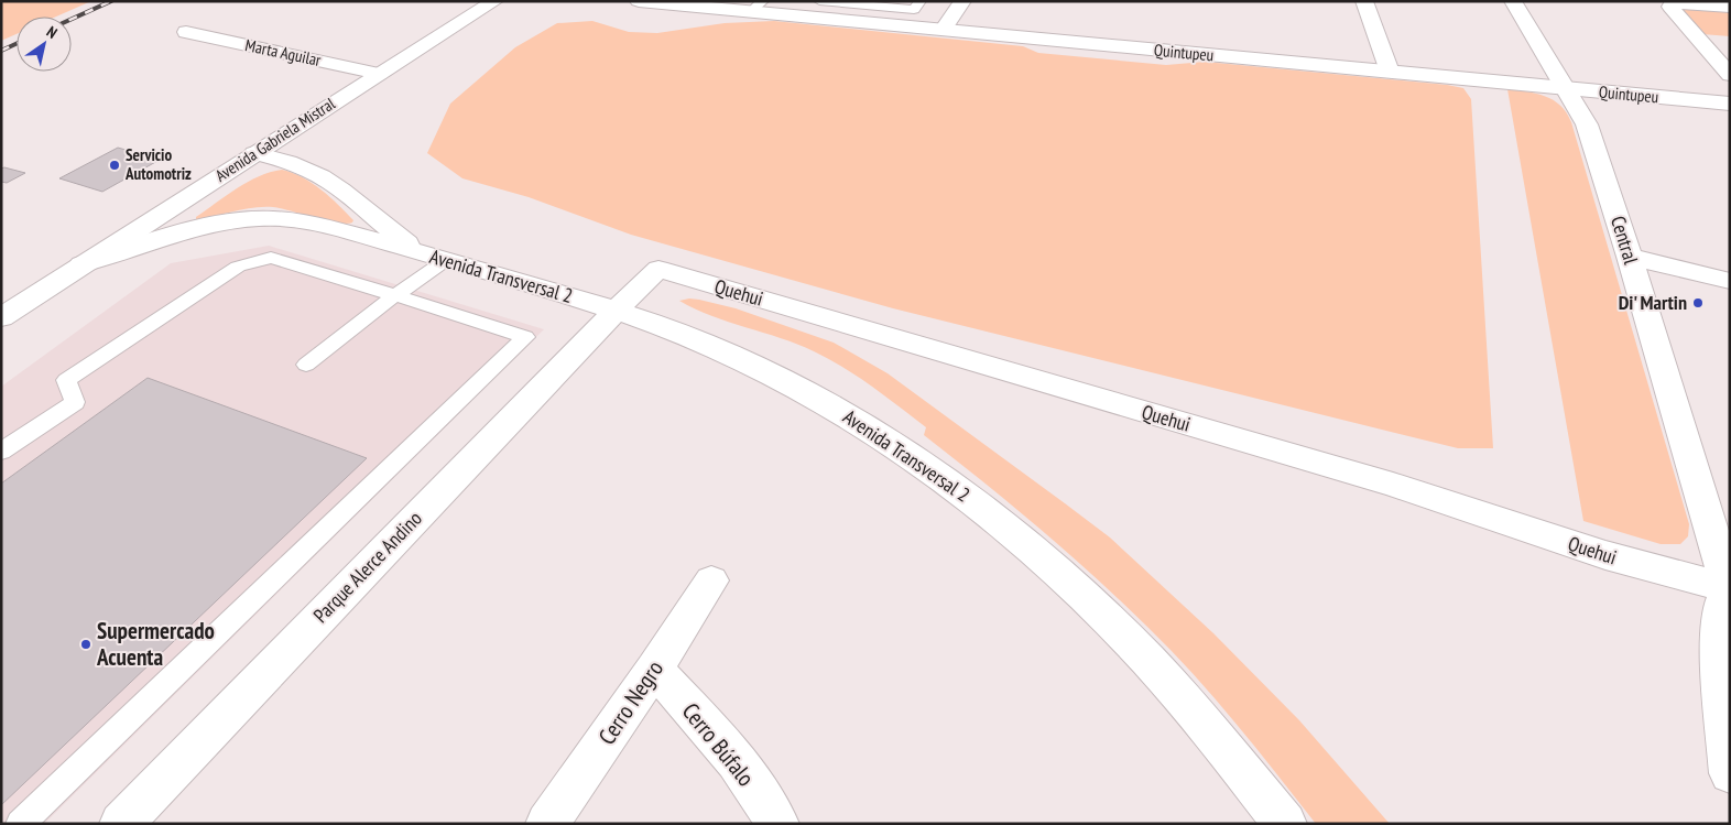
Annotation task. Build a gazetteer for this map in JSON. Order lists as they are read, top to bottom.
{
  "streets": {
    "street": [
      "Marta Aguilar",
      "Quintupeu",
      "Avenida Gabriela Mistral",
      "Central",
      "Avenida Transversal 2",
      "Quehui",
      "Parque Alerce Andino",
      "Cerro Negro",
      "Cerro Búfalo"
    ]
  },
  "crossings": [
    ["Marta Aguilar", "Avenida Gabriela Mistral"],
    ["Quintupeu", "Central"],
    ["Avenida Gabriela Mistral", "Avenida Transversal 2"],
    ["Central", "Quehui"],
    ["Avenida Transversal 2", "Quehui"],
    ["Avenida Transversal 2", "Parque Alerce Andino"],
    ["Quehui", "Parque Alerce Andino"],
    ["Cerro Negro", "Cerro Búfalo"]
  ],
  "places": ["Servicio Automotriz", "Di' Martin", "Supermercado Acuenta"],
  "north": "top right"
}
